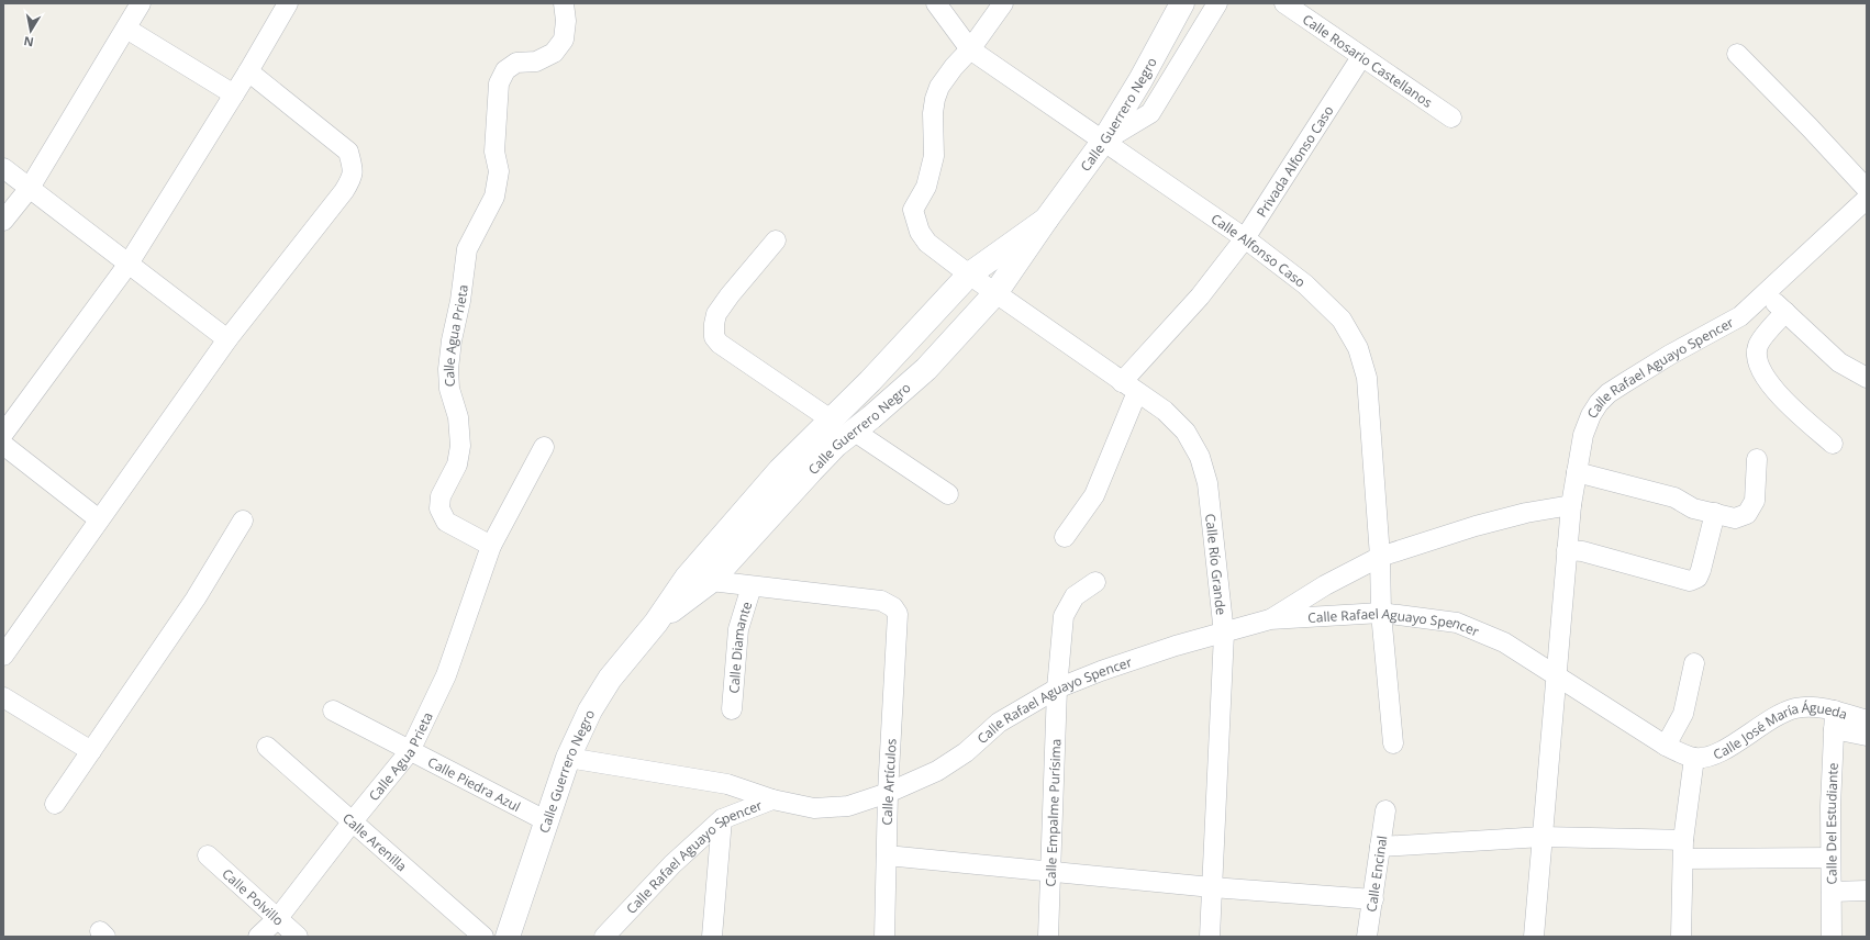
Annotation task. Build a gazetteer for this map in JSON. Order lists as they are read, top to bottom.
{
  "streets": {
    "street": [
      "Calle Rosario Castellanos",
      "Calle Guerrero Negro",
      "Privada Alfonso Caso",
      "Calle Alfonso Caso",
      "Calle Agua Prieta",
      "Calle Rafael Aguayo Spencer",
      "Calle Río Grande",
      "Calle Diamante",
      "Calle José María Águeda",
      "Calle Artículos",
      "Calle Piedra Azul",
      "Calle Empalme Purísima",
      "Calle Del Estudiante",
      "Calle Arenilla",
      "Calle Encinal",
      "Calle Polvillo"
    ]
  },
  "crossings": [
    ["Calle Rosario Castellanos", "Privada Alfonso Caso"],
    ["Calle Guerrero Negro", "Calle Alfonso Caso"],
    ["Calle Guerrero Negro", "Calle Río Grande"],
    ["Calle Guerrero Negro", "Calle Artículos"],
    ["Calle Guerrero Negro", "Calle Piedra Azul"],
    ["Privada Alfonso Caso", "Calle Alfonso Caso"],
    ["Privada Alfonso Caso", "Calle Río Grande"],
    ["Calle Alfonso Caso", "Calle Rafael Aguayo Spencer"],
    ["Calle Agua Prieta", "Calle Piedra Azul"],
    ["Calle Agua Prieta", "Calle Arenilla"],
    ["Calle Agua Prieta", "Calle Polvillo"],
    ["Calle Rafael Aguayo Spencer", "Calle Río Grande"],
    ["Calle Rafael Aguayo Spencer", "Calle José María Águeda"],
    ["Calle Rafael Aguayo Spencer", "Calle Artículos"],
    ["Calle Rafael Aguayo Spencer", "Calle Empalme Purísima"],
    ["Calle Diamante", "Calle Artículos"],
    ["Calle José María Águeda", "Calle Del Estudiante"]
  ],
  "north": "bottom"
}
